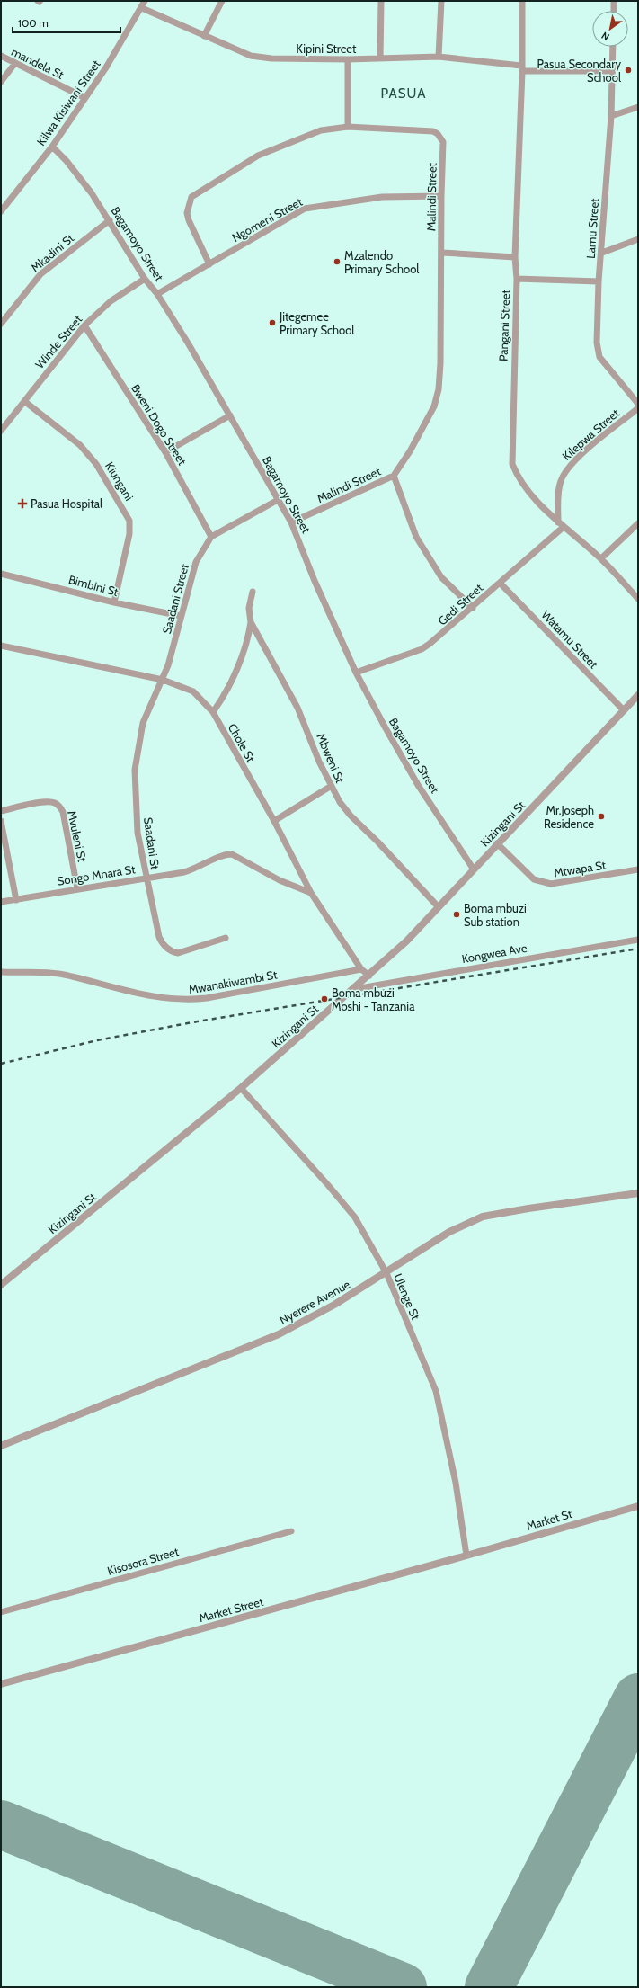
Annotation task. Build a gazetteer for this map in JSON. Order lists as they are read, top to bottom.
{
  "streets": {
    "street": [
      "Kipini Street",
      "mandela St",
      "Kilwa Kisiwani Street",
      "Malindi Street",
      "Ngomeni Street",
      "Lamu Street",
      "Bagamoyo Street",
      "Mkadini St",
      "Pangani Street",
      "Winde Street",
      "Bweni Dogo Street",
      "Kilepwa Street",
      "Kiungani",
      "Bimbini St",
      "Saadani Street",
      "Gedi Street",
      "Watamu Street",
      "Chole St",
      "Mbweni St",
      "Kizingani St",
      "Mvuleni St",
      "Saadani St",
      "Mtwapa St",
      "Songo Mnara St",
      "Kongwea Ave",
      "Mwanakiwambi St",
      "Ulenge St",
      "Nyerere Avenue",
      "Market St",
      "Kisosora Street",
      "Market Street"
    ]
  },
  "crossings": [
    ["Kipini Street", "Kilwa Kisiwani Street"],
    ["Kipini Street", "Lamu Street"],
    ["Kipini Street", "Pangani Street"],
    ["mandela St", "Kilwa Kisiwani Street"],
    ["Kilwa Kisiwani Street", "Bagamoyo Street"],
    ["Malindi Street", "Ngomeni Street"],
    ["Malindi Street", "Bagamoyo Street"],
    ["Ngomeni Street", "Bagamoyo Street"],
    ["Bagamoyo Street", "Mkadini St"],
    ["Bagamoyo Street", "Winde Street"],
    ["Bagamoyo Street", "Saadani Street"],
    ["Bagamoyo Street", "Gedi Street"],
    ["Bagamoyo Street", "Kizingani St"],
    ["Pangani Street", "Kilepwa Street"],
    ["Pangani Street", "Gedi Street"],
    ["Winde Street", "Bweni Dogo Street"],
    ["Winde Street", "Kiungani"],
    ["Bweni Dogo Street", "Saadani Street"],
    ["Kilepwa Street", "Gedi Street"],
    ["Kiungani", "Bimbini St"],
    ["Bimbini St", "Saadani Street"],
    ["Saadani Street", "Chole St"],
    ["Saadani Street", "Saadani St"],
    ["Gedi Street", "Watamu Street"],
    ["Watamu Street", "Kizingani St"],
    ["Chole St", "Kizingani St"],
    ["Chole St", "Saadani St"],
    ["Chole St", "Songo Mnara St"],
    ["Chole St", "Mwanakiwambi St"],
    ["Mbweni St", "Kizingani St"],
    ["Kizingani St", "Mtwapa St"],
    ["Kizingani St", "Kongwea Ave"],
    ["Kizingani St", "Ulenge St"],
    ["Mvuleni St", "Songo Mnara St"],
    ["Saadani St", "Songo Mnara St"],
    ["Ulenge St", "Nyerere Avenue"],
    ["Ulenge St", "Market St"],
    ["Ulenge St", "Market Street"],
    ["Market St", "Market Street"]
  ],
  "districts": ["PASUA"],
  "places": {
    "other": [
      "Pasua Secondary School",
      "Mzalendo Primary School",
      "Jitegemee Primary School",
      "Mr.Joseph Residence",
      "Boma mbuzi Sub station",
      "Boma mbuzi Moshi - Tanzania"
    ],
    "health": ["Pasua Hospital"]
  },
  "scale_bar": "100 m",
  "north": "bottom left"
}
